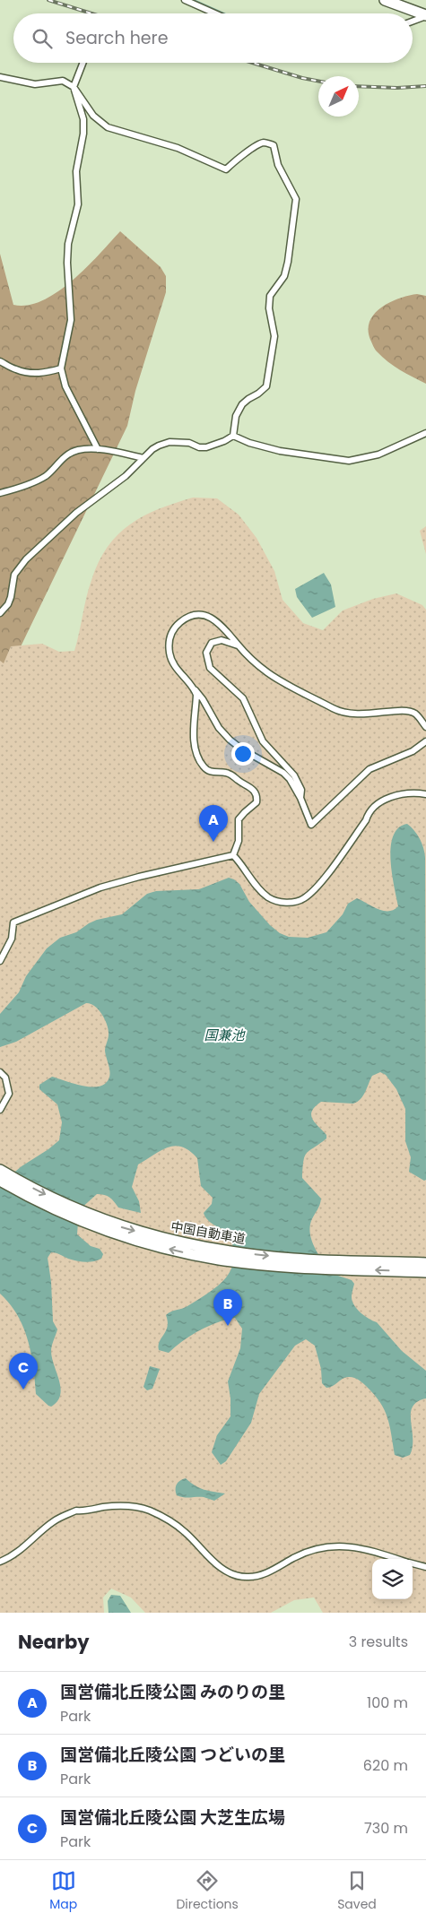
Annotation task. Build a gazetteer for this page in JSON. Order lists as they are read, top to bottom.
{
  "streets": {
    "highway": ["中国自動車道"]
  },
  "water": ["国兼池"],
  "north": "top right",
  "page": {
    "search": "Search here",
    "pins": ["A", "B", "C"],
    "heading": ["Nearby", "3 results"],
    "list": [
      {
        "mark": "A",
        "name": "国営備北丘陵公園 みのりの里",
        "note": "Park",
        "value": "100 m"
      },
      {
        "mark": "B",
        "name": "国営備北丘陵公園 つどいの里",
        "note": "Park",
        "value": "620 m"
      },
      {
        "mark": "C",
        "name": "国営備北丘陵公園 大芝生広場",
        "note": "Park",
        "value": "730 m"
      }
    ],
    "nav": ["Map", "Directions", "Saved"]
  }
}
